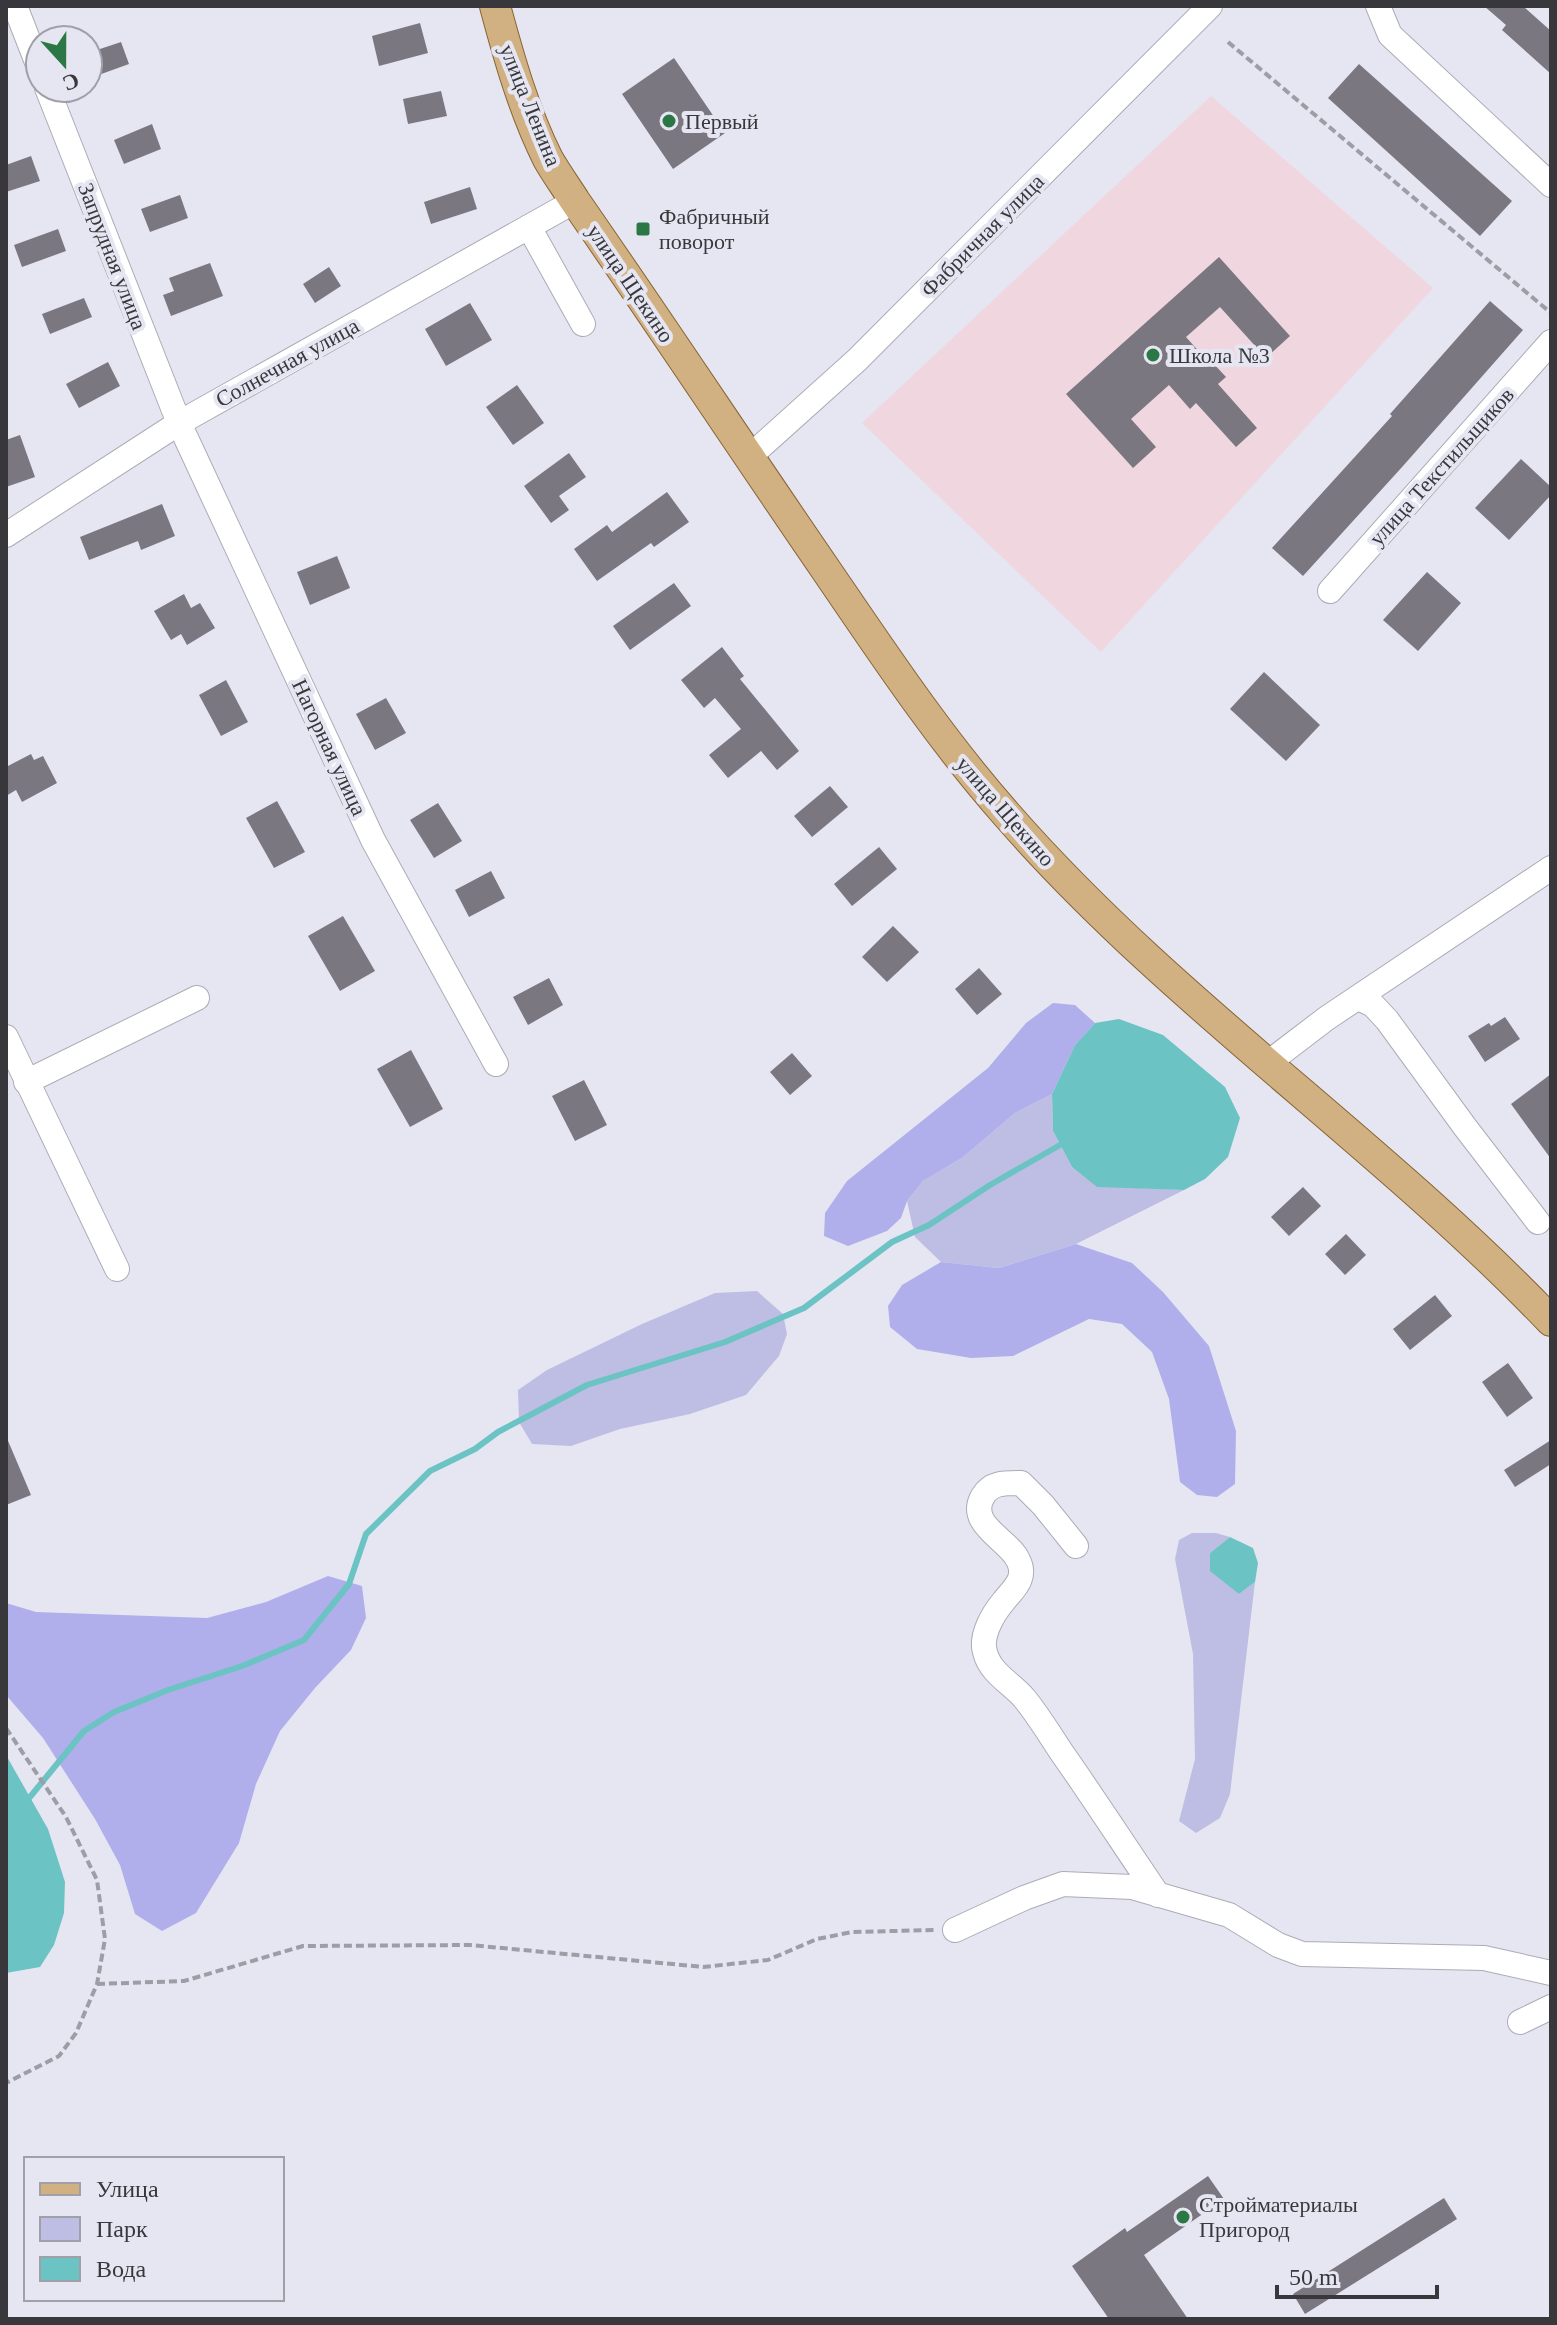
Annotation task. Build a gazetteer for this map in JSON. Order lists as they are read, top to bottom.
{
  "streets": {
    "main road": ["улица Ленина", "улица Щекино"],
    "street": [
      "Фабричная улица",
      "Запрудная улица",
      "Солнечная улица",
      "улица Текстильщиков",
      "Нагорная улица"
    ]
  },
  "crossings": [
    ["улица Ленина", "улица Щекино"],
    ["улица Ленина", "Солнечная улица"],
    ["Фабричная улица", "улица Щекино"],
    ["Запрудная улица", "Солнечная улица"],
    ["Запрудная улица", "Нагорная улица"],
    ["улица Щекино", "Солнечная улица"],
    ["Солнечная улица", "Нагорная улица"]
  ],
  "places": {
    "other": ["Первый", "Школа №3", "Стройматериалы Пригород"],
    "transit": ["Фабричный поворот"]
  },
  "legend": ["Улица", "Парк", "Вода"],
  "scale_bar": "50 m",
  "north": "bottom"
}
